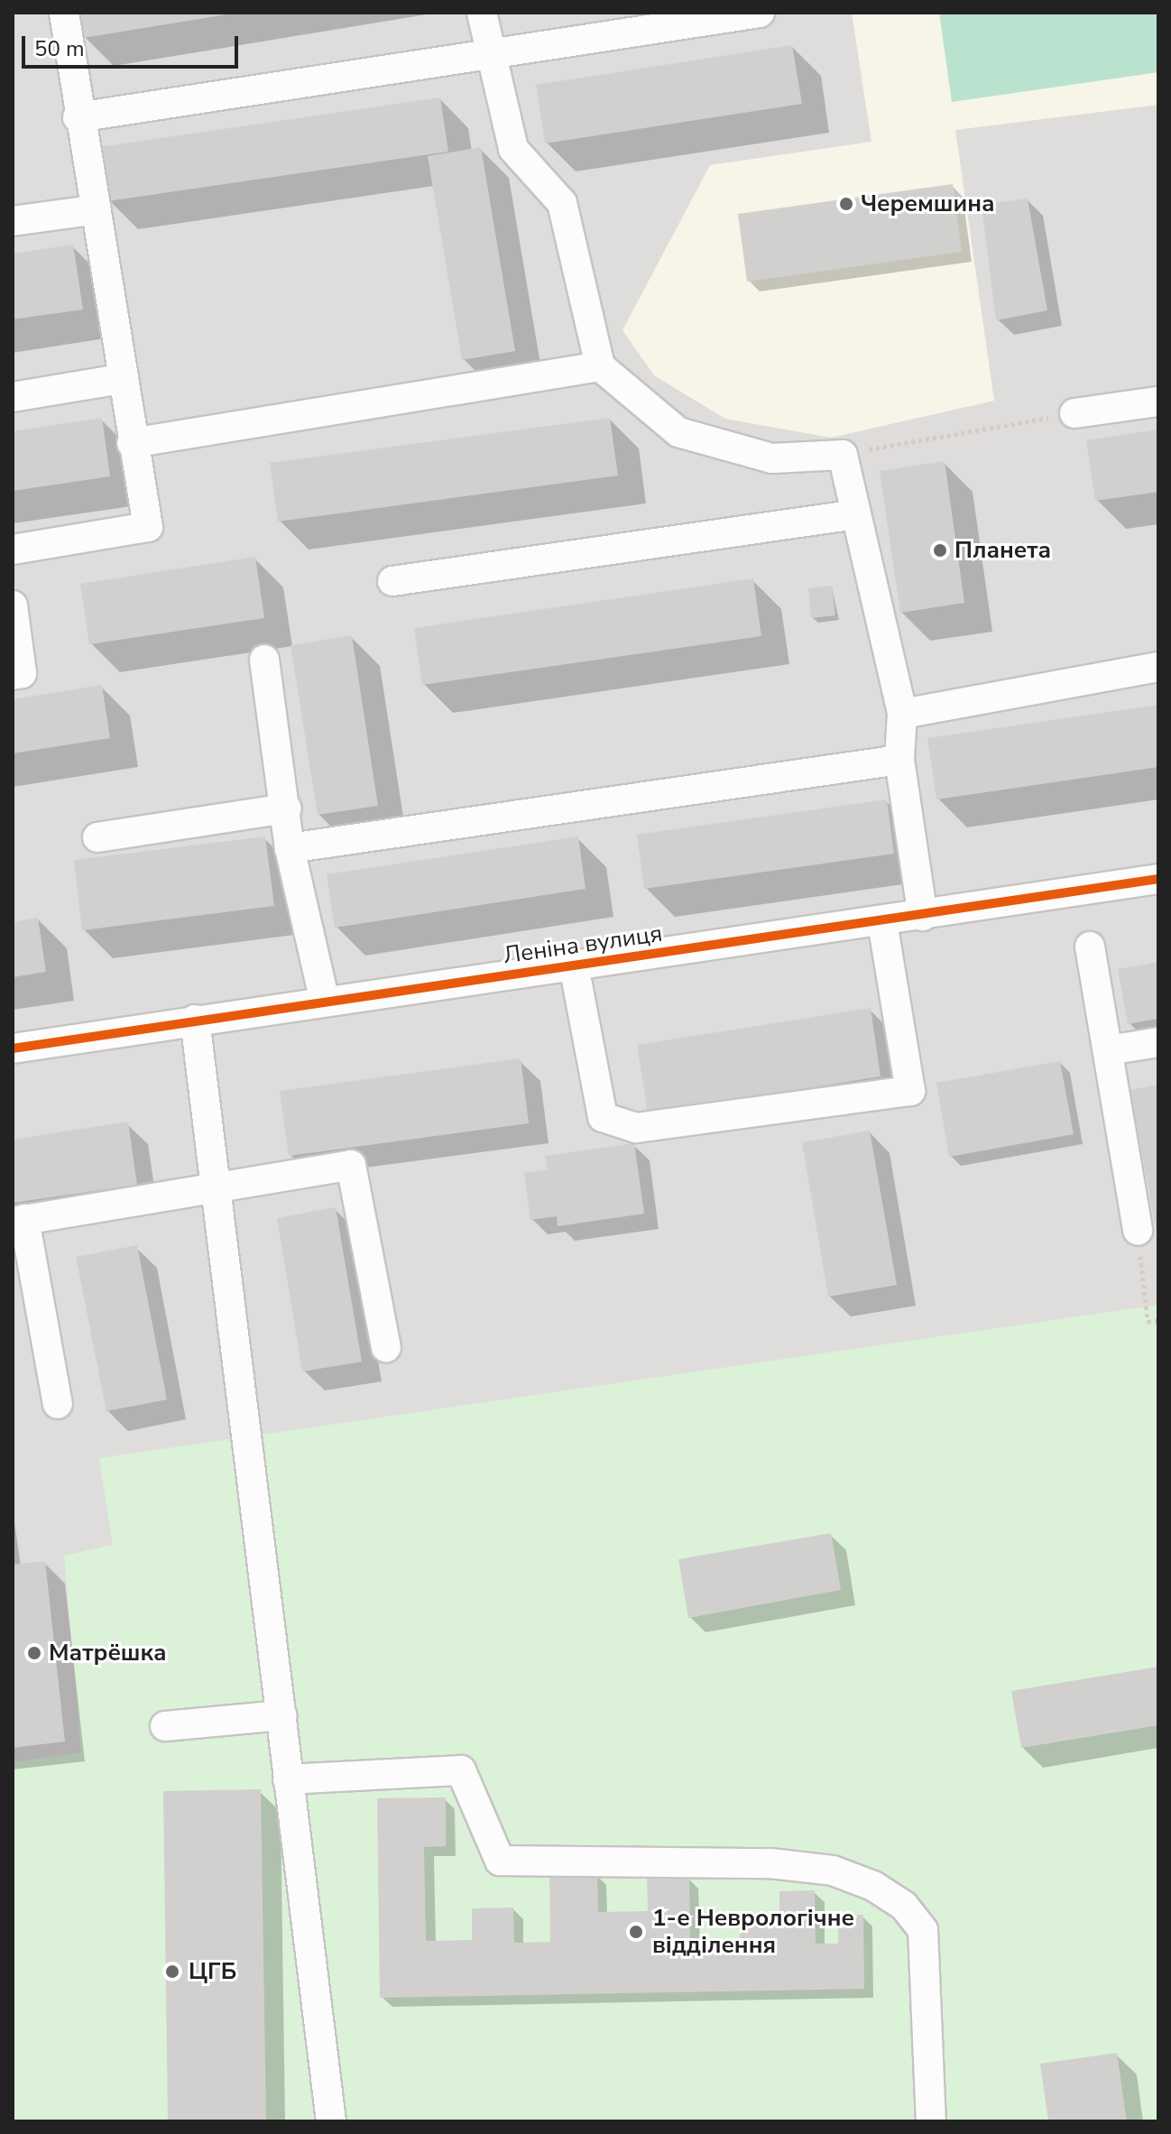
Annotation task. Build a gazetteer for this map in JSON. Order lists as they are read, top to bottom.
{
  "streets": {
    "street": ["Леніна вулиця"]
  },
  "places": [
    "Черемшина",
    "Планета",
    "Матрёшка",
    "1-е Неврологічне відділення",
    "ЦГБ"
  ],
  "scale_bar": "50 m"
}
